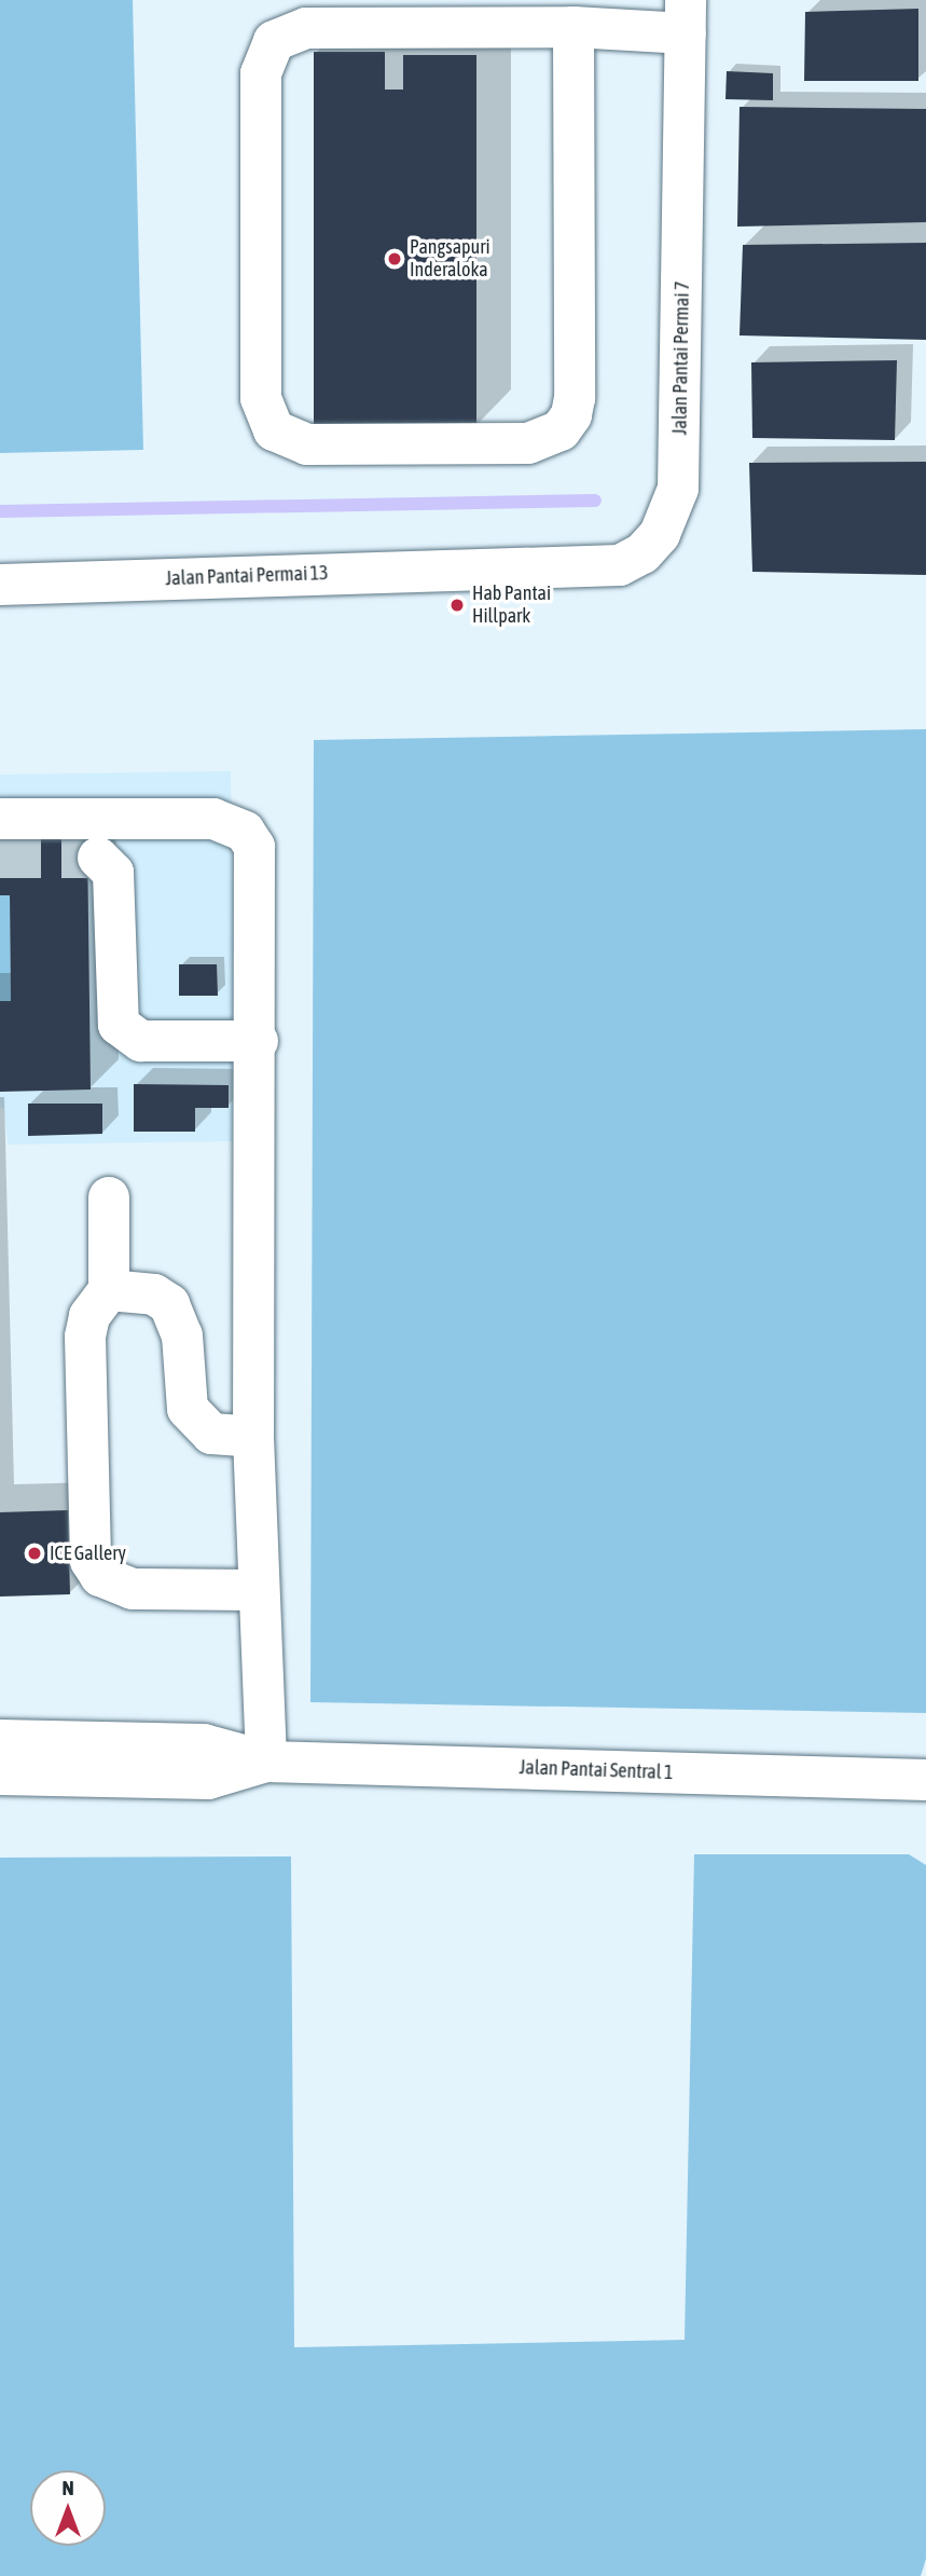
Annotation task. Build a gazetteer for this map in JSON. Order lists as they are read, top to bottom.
{
  "streets": {
    "street": ["Jalan Pantai Permai 7", "Jalan Pantai Permai 13", "Jalan Pantai Sentral 1"]
  },
  "crossings": [
    ["Jalan Pantai Permai 7", "Jalan Pantai Permai 13"]
  ],
  "places": ["Pangsapuri Inderaloka", "Hab Pantai Hillpark", "ICE Gallery"],
  "north": "top"
}
